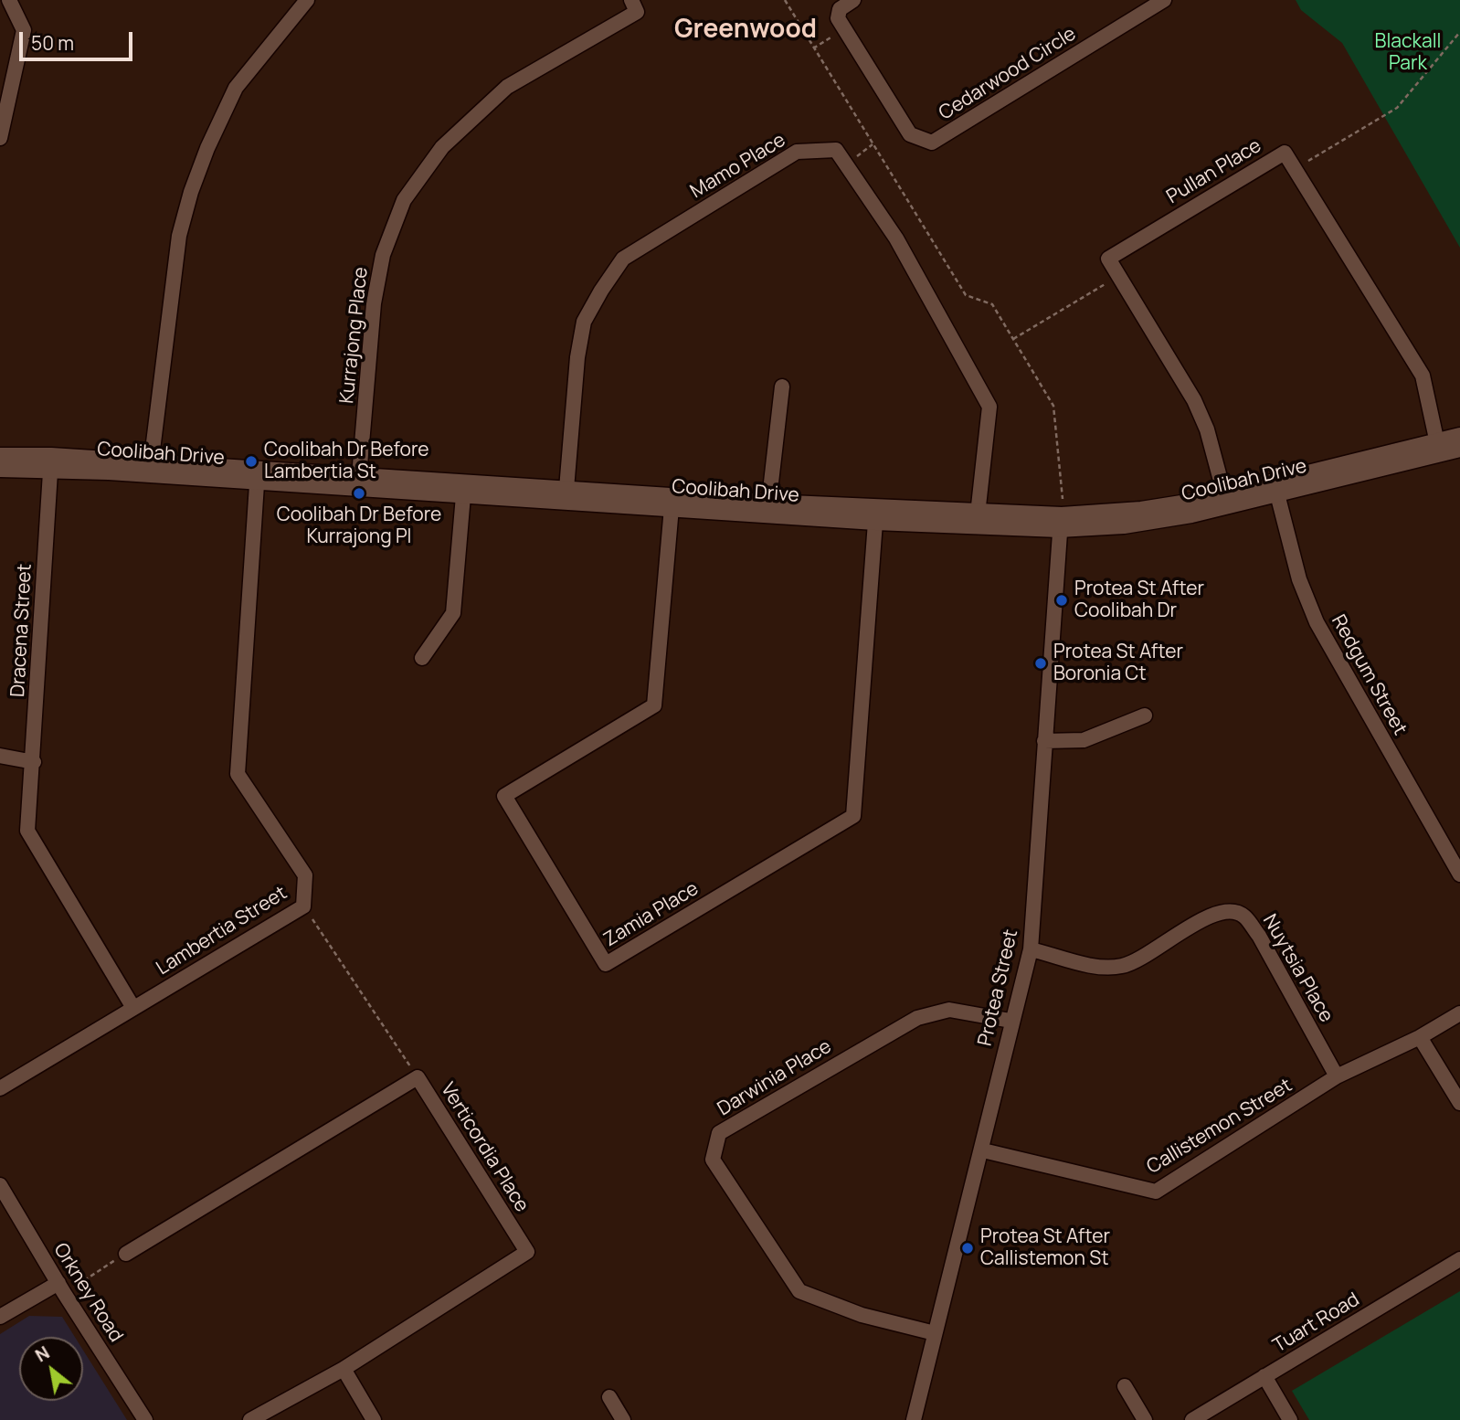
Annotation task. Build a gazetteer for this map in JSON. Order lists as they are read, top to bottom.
{
  "streets": {
    "main road": ["Coolibah Drive"],
    "street": [
      "Cedarwood Circle",
      "Mamo Place",
      "Pullan Place",
      "Kurrajong Place",
      "Dracena Street",
      "Redgum Street",
      "Zamia Place",
      "Lambertia Street",
      "Nuytsia Place",
      "Protea Street",
      "Darwinia Place",
      "Callistemon Street",
      "Verticordia Place",
      "Orkney Road",
      "Tuart Road"
    ]
  },
  "crossings": [
    ["Mamo Place", "Coolibah Drive"],
    ["Kurrajong Place", "Coolibah Drive"],
    ["Coolibah Drive", "Dracena Street"],
    ["Coolibah Drive", "Redgum Street"],
    ["Coolibah Drive", "Zamia Place"],
    ["Coolibah Drive", "Lambertia Street"],
    ["Coolibah Drive", "Protea Street"],
    ["Dracena Street", "Lambertia Street"],
    ["Nuytsia Place", "Protea Street"],
    ["Nuytsia Place", "Callistemon Street"],
    ["Protea Street", "Darwinia Place"],
    ["Protea Street", "Callistemon Street"]
  ],
  "districts": ["Greenwood"],
  "parks": ["Blackall Park"],
  "places": [
    "Coolibah Dr Before Lambertia St",
    "Coolibah Dr Before Kurrajong Pl",
    "Protea St After Coolibah Dr",
    "Protea St After Boronia Ct",
    "Protea St After Callistemon St"
  ],
  "scale_bar": "50 m",
  "north": "top left"
}
